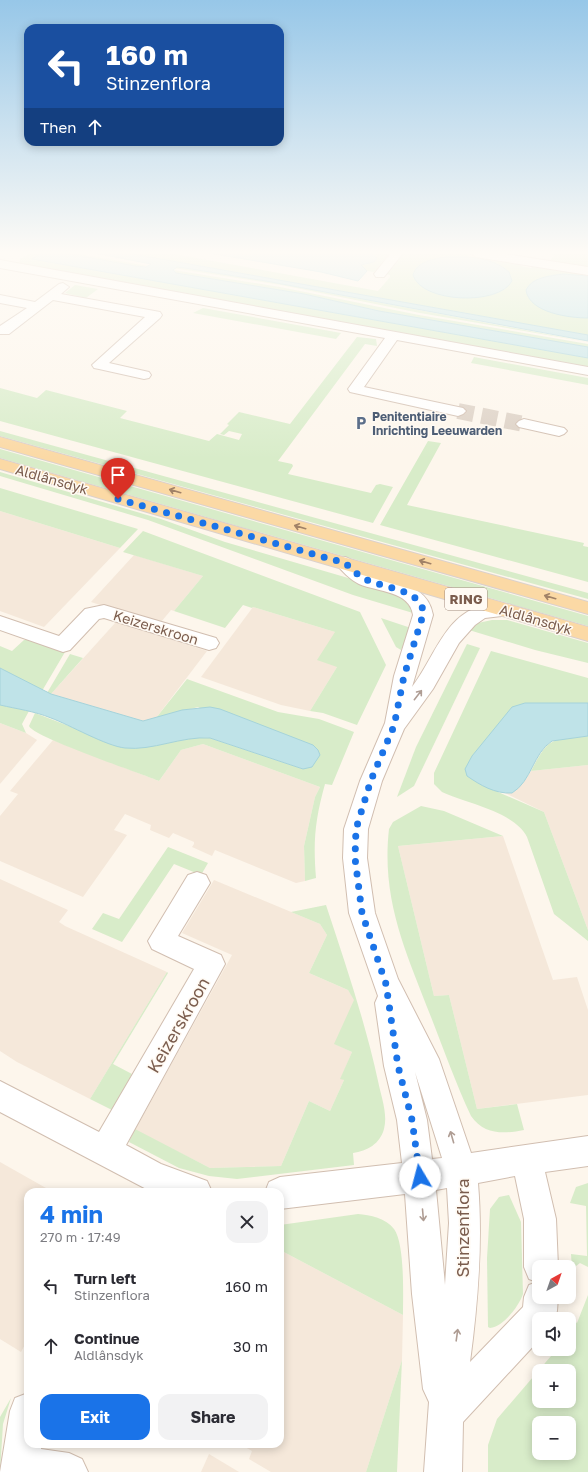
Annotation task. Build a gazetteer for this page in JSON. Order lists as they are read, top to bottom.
{
  "streets": {
    "main road": ["Aldlânsdyk", "RING"],
    "street": ["Keizerskroon", "Stinzenflora"]
  },
  "crossings": [
    ["Aldlânsdyk", "Stinzenflora"]
  ],
  "places": {
    "parking": ["Penitentiaire Inrichting Leeuwarden"]
  },
  "north": "top right",
  "page": {
    "turn": ["160 m", "Stinzenflora"],
    "then": "Then",
    "heading": ["4 min", "270 m · 17:49"],
    "list": [
      {
        "name": "Turn left",
        "note": "Stinzenflora",
        "value": "160 m"
      },
      {
        "name": "Continue",
        "note": "Aldlânsdyk",
        "value": "30 m"
      }
    ],
    "map_buttons": ["+", "−"],
    "buttons": ["Exit", "Share"]
  }
}
